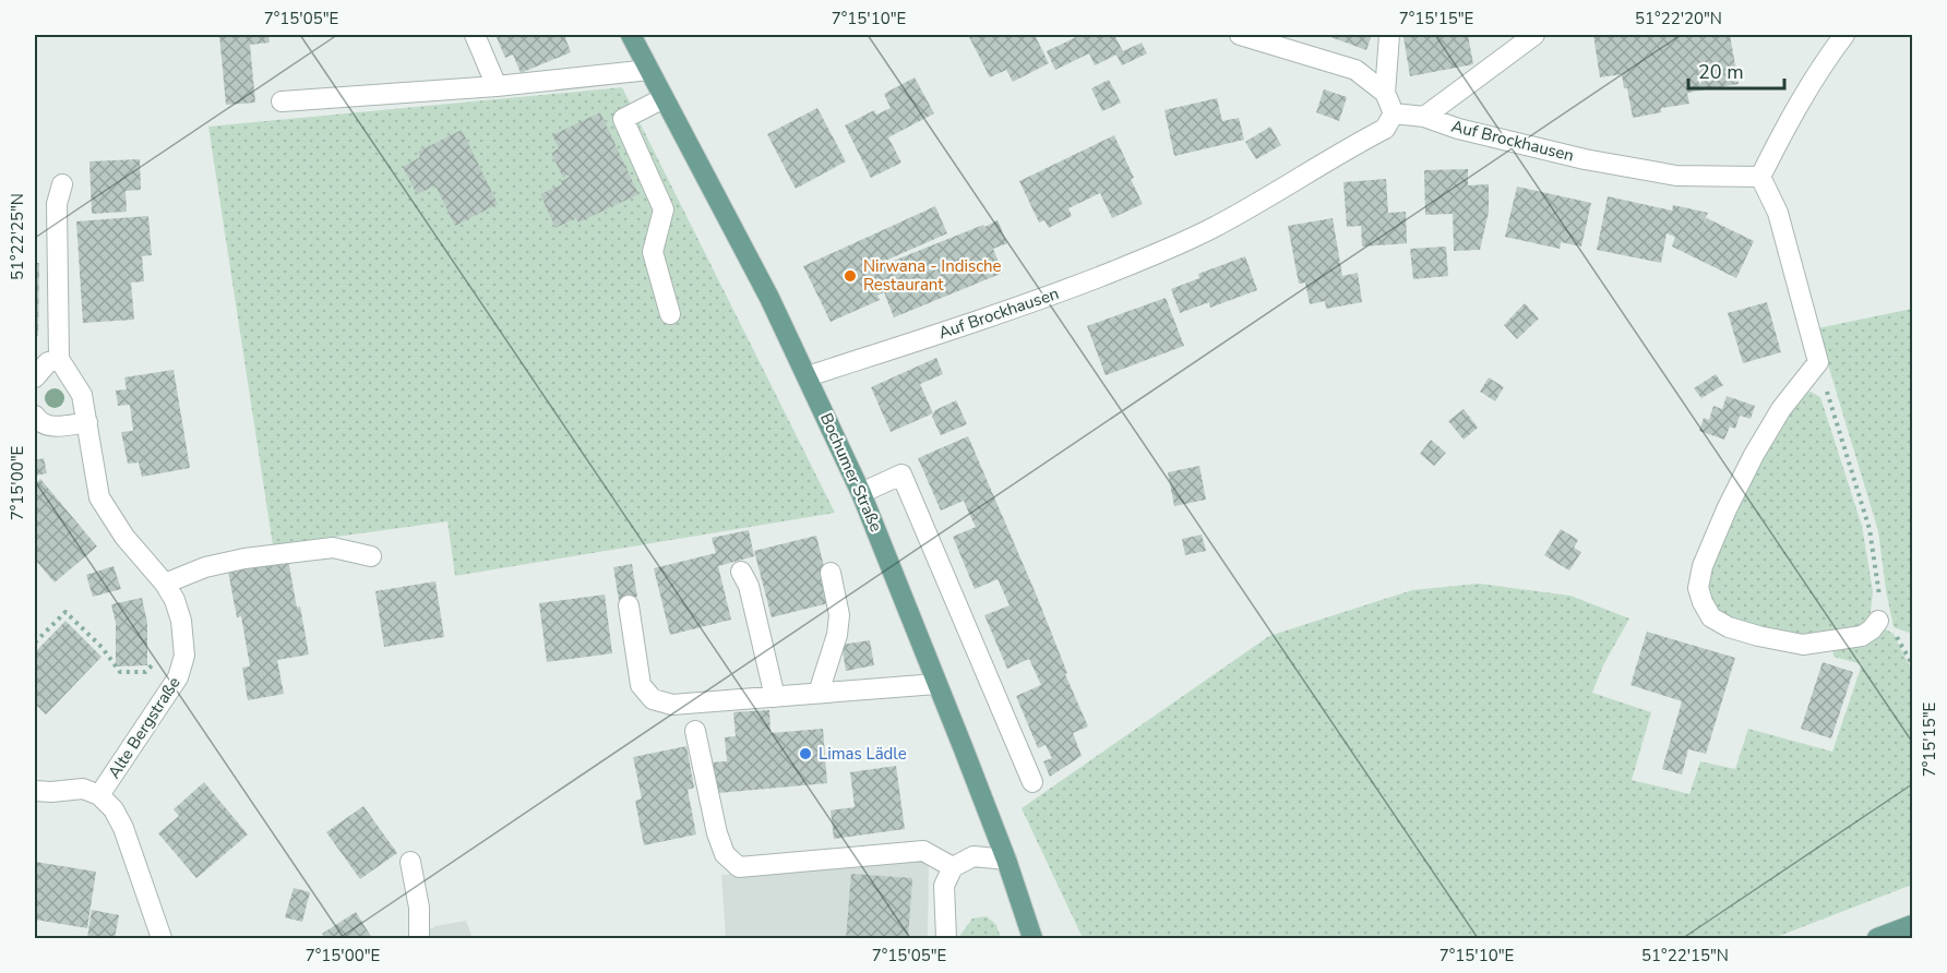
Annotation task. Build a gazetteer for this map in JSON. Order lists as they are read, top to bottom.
{
  "streets": {
    "main road": ["Bochumer Straße"],
    "street": ["Auf Brockhausen", "Alte Bergstraße"]
  },
  "crossings": [
    ["Auf Brockhausen", "Bochumer Straße"]
  ],
  "places": ["Nirwana - Indische Restaurant", "Limas Lädle"],
  "scale_bar": "20 m",
  "coordinates": [
    "7°15'05\"E",
    "7°15'10\"E",
    "7°15'15\"E",
    "51°22'20\"N",
    "51°22'25\"N",
    "7°15'00\"E",
    "51°22'15\"N"
  ]
}
